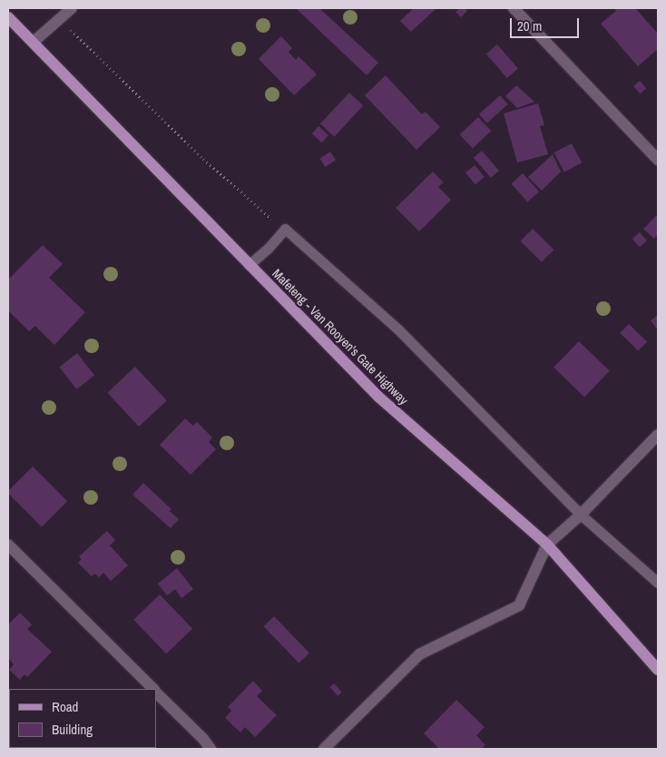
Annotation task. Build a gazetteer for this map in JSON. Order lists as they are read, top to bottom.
{
  "streets": {
    "main road": ["Mafeteng - Van Rooyen's Gate Highway"]
  },
  "legend": ["Road", "Building"],
  "scale_bar": "20 m"
}
